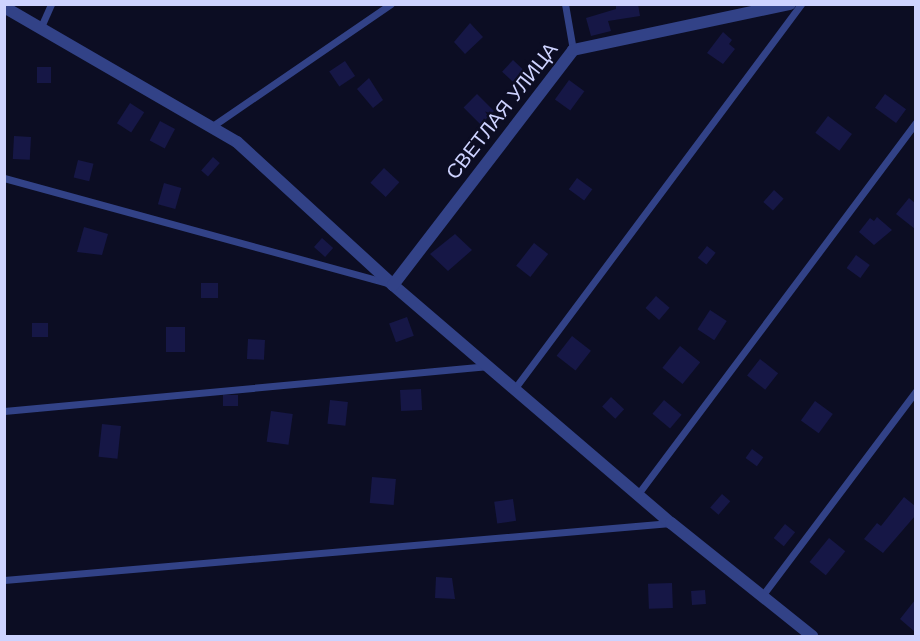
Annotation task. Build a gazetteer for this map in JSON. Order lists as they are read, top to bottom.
{
  "streets": {
    "street": ["СВЕТЛАЯ УЛИЦА"]
  }
}
